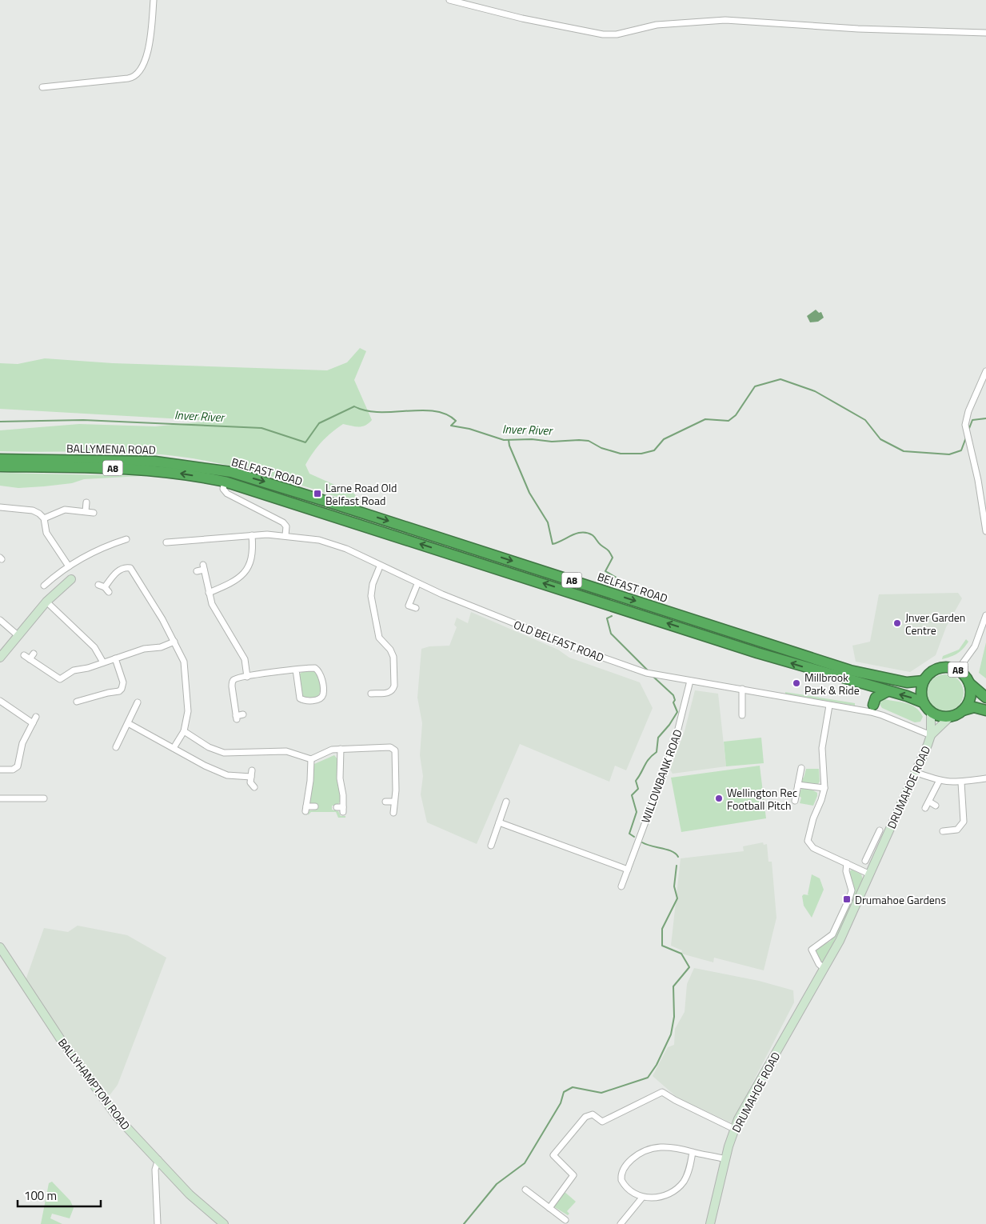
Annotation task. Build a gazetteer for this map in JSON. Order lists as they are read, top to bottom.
{
  "streets": {
    "highway": ["BALLYMENA ROAD", "A8", "BELFAST ROAD"],
    "main road": ["DRUMAHOE ROAD", "BALLYHAMPTON ROAD"],
    "street": ["OLD BELFAST ROAD", "WILLOWBANK ROAD"]
  },
  "crossings": [
    ["BALLYMENA ROAD", "BELFAST ROAD"],
    ["A8", "BELFAST ROAD"],
    ["A8", "DRUMAHOE ROAD"],
    ["BELFAST ROAD", "DRUMAHOE ROAD"],
    ["OLD BELFAST ROAD", "WILLOWBANK ROAD"],
    ["OLD BELFAST ROAD", "DRUMAHOE ROAD"]
  ],
  "water": ["Inver River"],
  "places": {
    "transit": ["Larne Road Old Belfast Road", "Drumahoe Gardens"],
    "other": ["Jnver Garden Centre", "Millbrook Park & Ride", "Wellington Rec Football Pitch"]
  },
  "scale_bar": "100 m"
}
